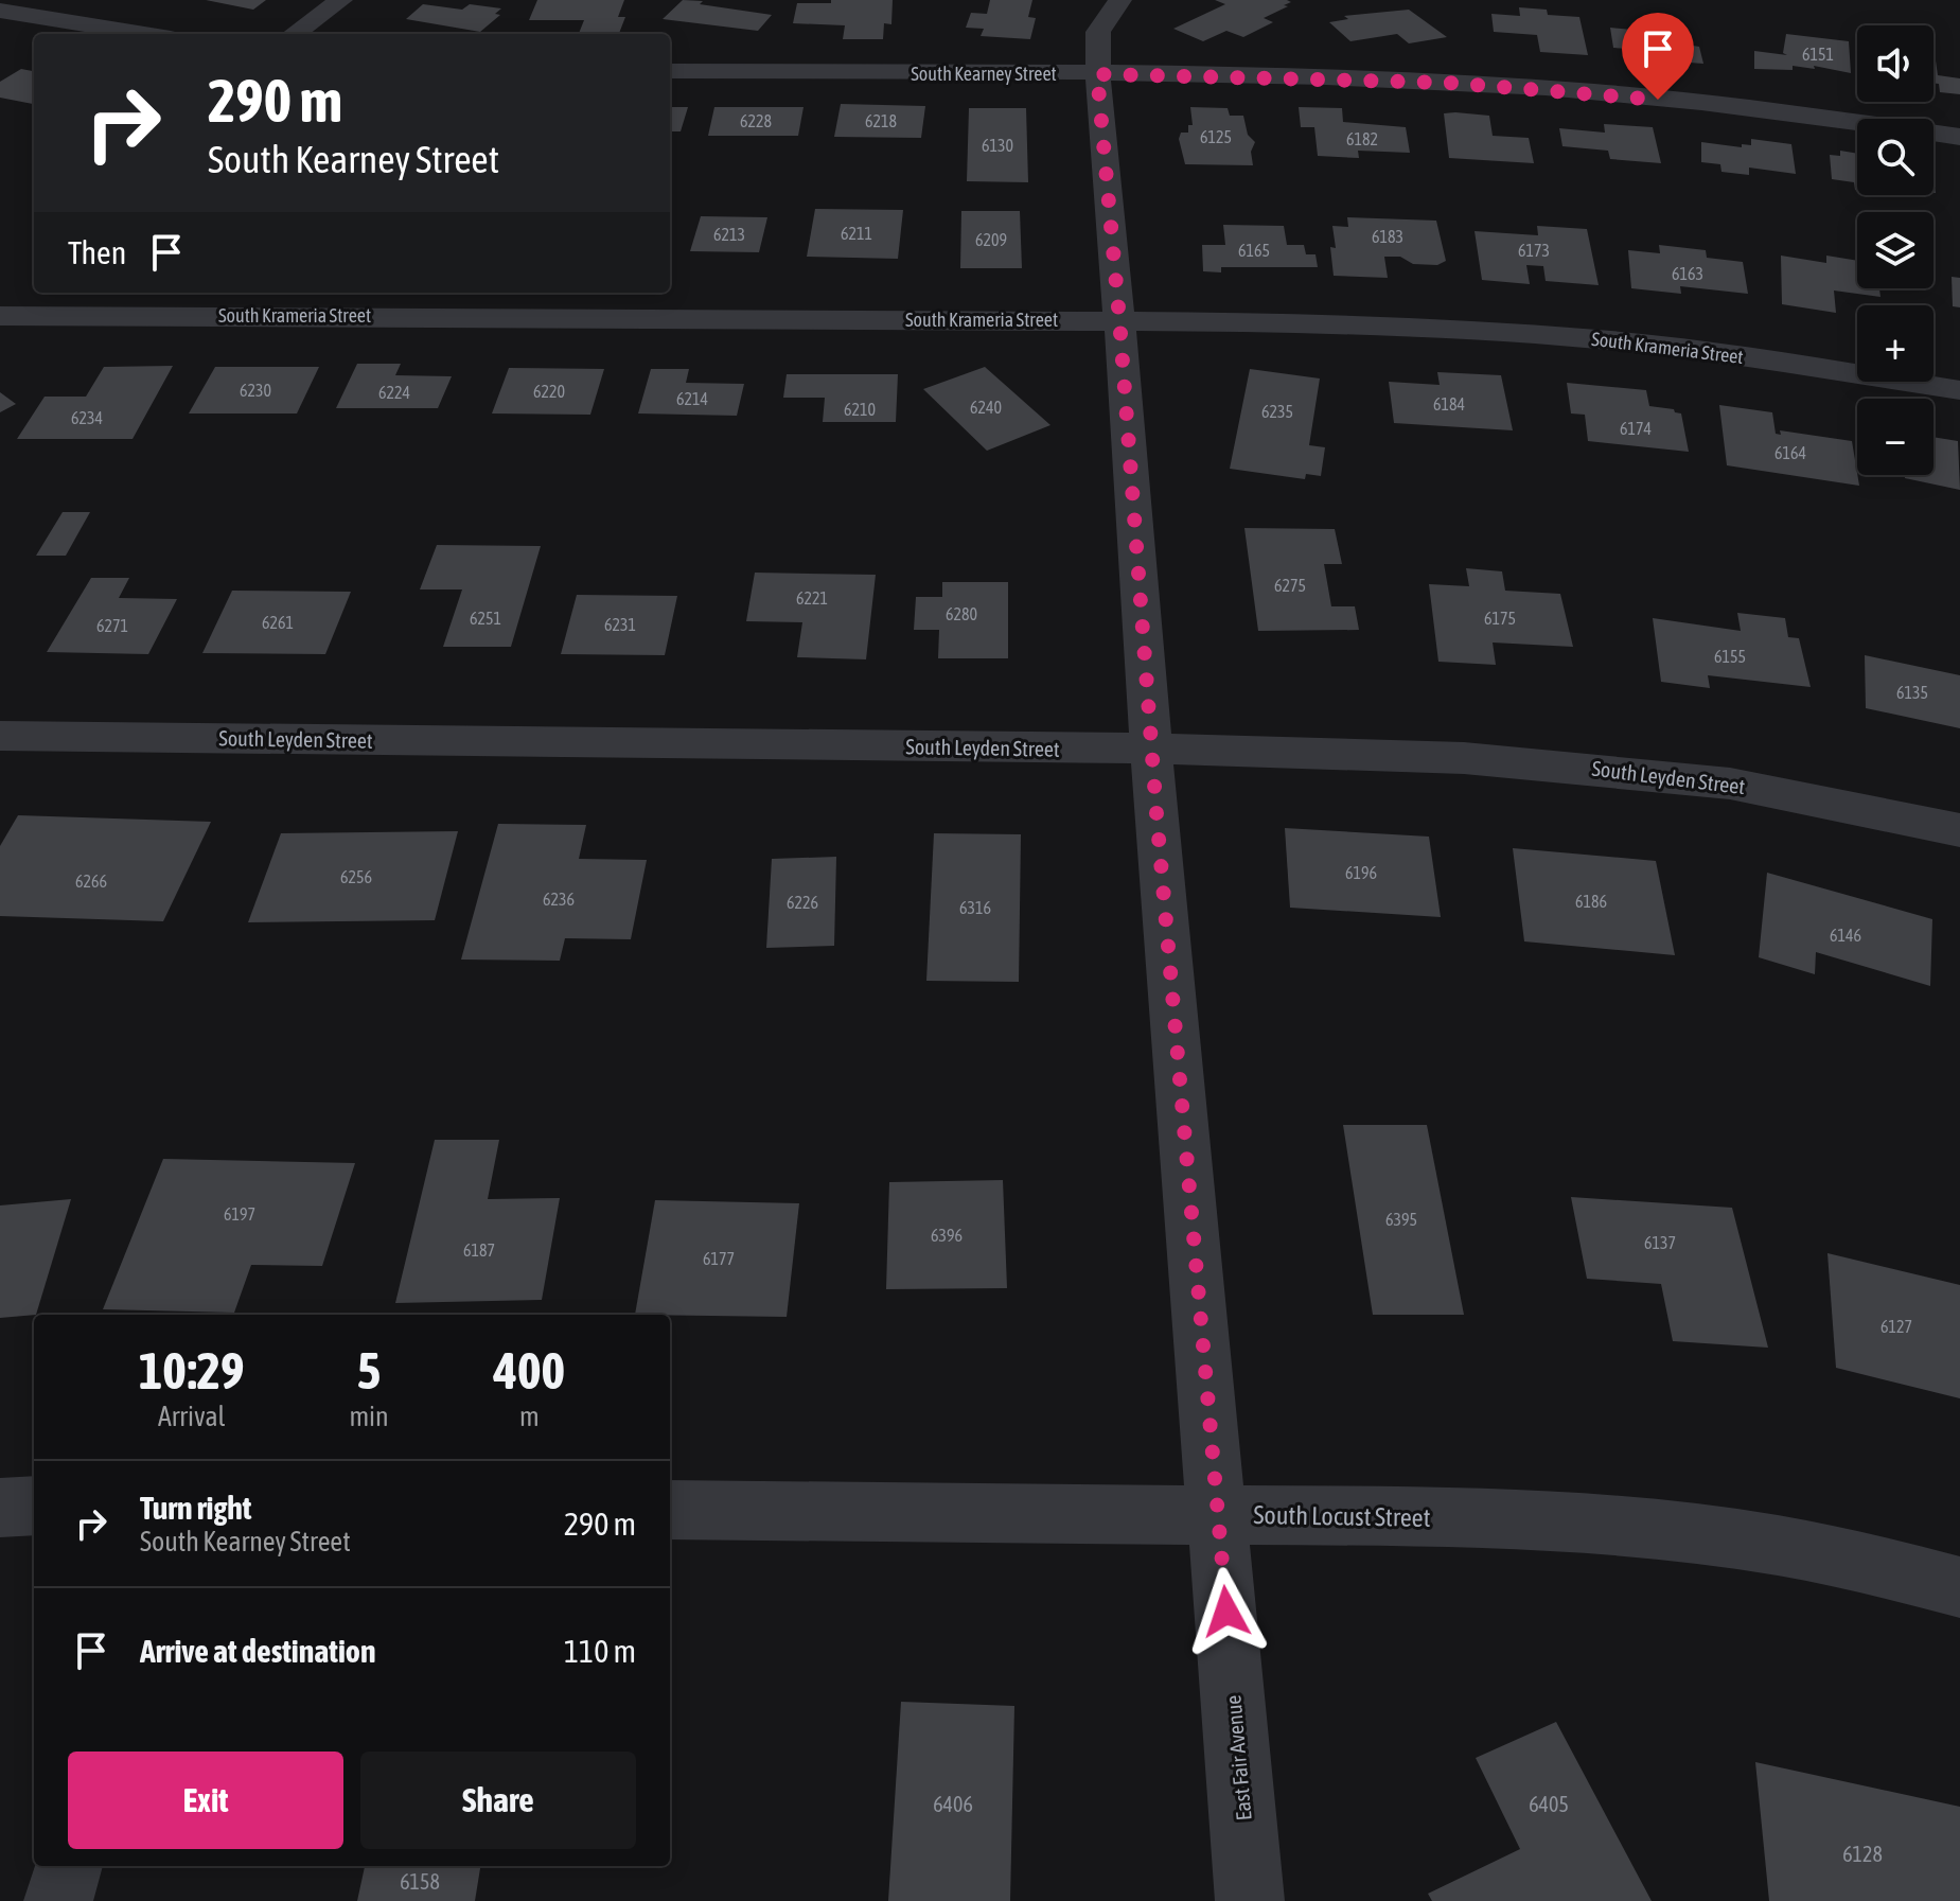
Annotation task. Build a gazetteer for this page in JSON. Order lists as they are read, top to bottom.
{
  "streets": {
    "street": [
      "South Kearney Street",
      "South Krameria Street",
      "South Leyden Street",
      "South Locust Street",
      "East Fair Avenue"
    ]
  },
  "crossings": [
    ["South Kearney Street", "East Fair Avenue"],
    ["South Krameria Street", "East Fair Avenue"],
    ["South Leyden Street", "East Fair Avenue"],
    ["South Locust Street", "East Fair Avenue"]
  ],
  "house_numbers": [
    "6151",
    "6228",
    "6218",
    "6125",
    "6182",
    "6130",
    "6211",
    "6213",
    "6183",
    "6209",
    "6165",
    "6173",
    "6163",
    "6230",
    "6220",
    "6224",
    "6214",
    "6184",
    "6240",
    "6210",
    "6235",
    "6234",
    "6174",
    "6164",
    "6275",
    "6221",
    "6280",
    "6251",
    "6175",
    "6261",
    "6231",
    "6271",
    "6155",
    "6135",
    "6196",
    "6256",
    "6266",
    "6236",
    "6186",
    "6226",
    "6316",
    "6146",
    "6197",
    "6395",
    "6396",
    "6137",
    "6187",
    "6177",
    "6127",
    "6406",
    "6405",
    "6128",
    "6158"
  ],
  "page": {
    "map_buttons": ["+", "−"],
    "turn": ["290 m", "South Kearney Street"],
    "then": "Then",
    "eta": [
      "10:29",
      "Arrival",
      "5",
      "min",
      "400",
      "m"
    ],
    "list": [
      {
        "name": "Turn right",
        "note": "South Kearney Street",
        "value": "290 m"
      },
      {
        "name": "Arrive at destination",
        "value": "110 m"
      }
    ],
    "buttons": ["Exit", "Share"]
  }
}
